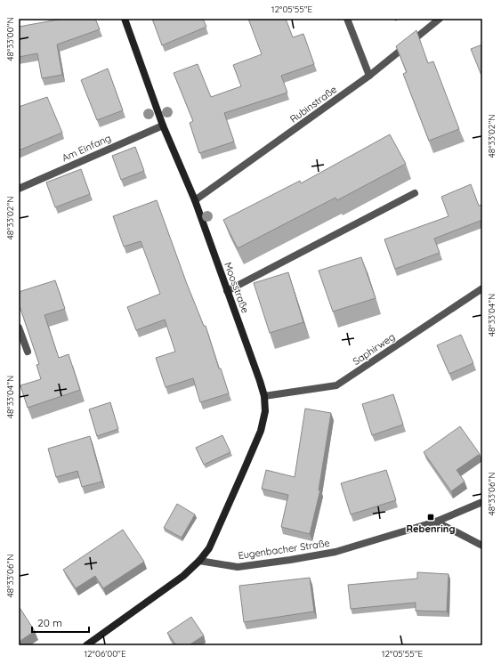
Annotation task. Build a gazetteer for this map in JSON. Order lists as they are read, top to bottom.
{
  "streets": {
    "street": [
      "Rubinstraße",
      "Am Einfang",
      "Moosstraße",
      "Saphirweg",
      "Eugenbacher Straße"
    ]
  },
  "crossings": [
    ["Rubinstraße", "Moosstraße"],
    ["Am Einfang", "Moosstraße"],
    ["Moosstraße", "Saphirweg"],
    ["Moosstraße", "Eugenbacher Straße"]
  ],
  "places": {
    "transit": ["Rebenring"]
  },
  "scale_bar": "20 m",
  "coordinates": [
    "12°05'55\"E",
    "48°33'00\"N",
    "48°33'02\"N",
    "48°33'04\"N",
    "48°33'06\"N",
    "12°06'00\"E"
  ]
}
